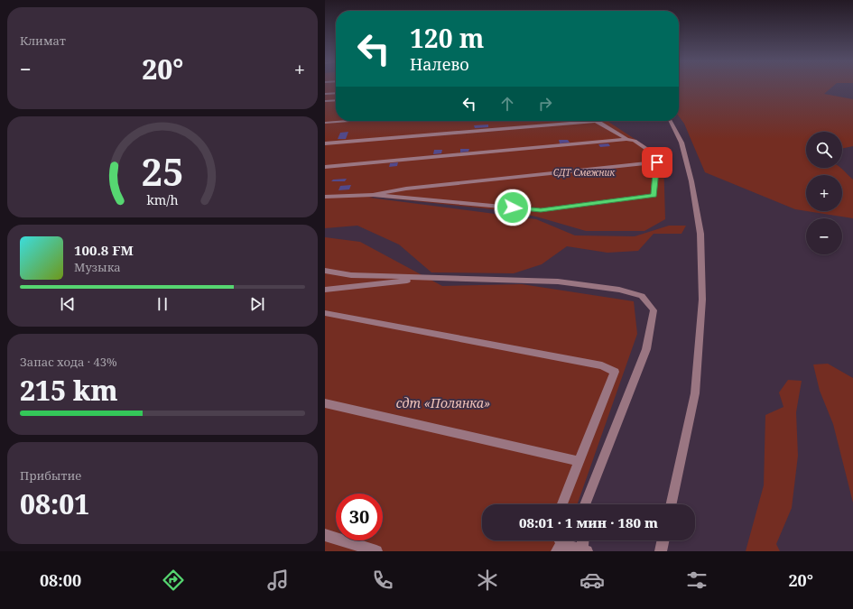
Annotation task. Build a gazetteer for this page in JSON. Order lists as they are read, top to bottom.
{
  "parks": ["СДТ Смежник", "сдт «Полянка»"],
  "page": {
    "tile": [
      "Климат",
      ["Запас хода · 43%", "215 km"],
      ["Прибытие", "08:01"]
    ],
    "turn": ["120 m", "Налево"],
    "heat": ["−", "20°", "+"],
    "map_buttons": ["+", "−"],
    "song": ["100.8 FM", "Музыка"],
    "limit": "30",
    "trip": "08:01 · 1 мин · 180 m",
    "tabs": ["08:00", "20°"],
    "gauge": ["25", "km/h"]
  }
}
